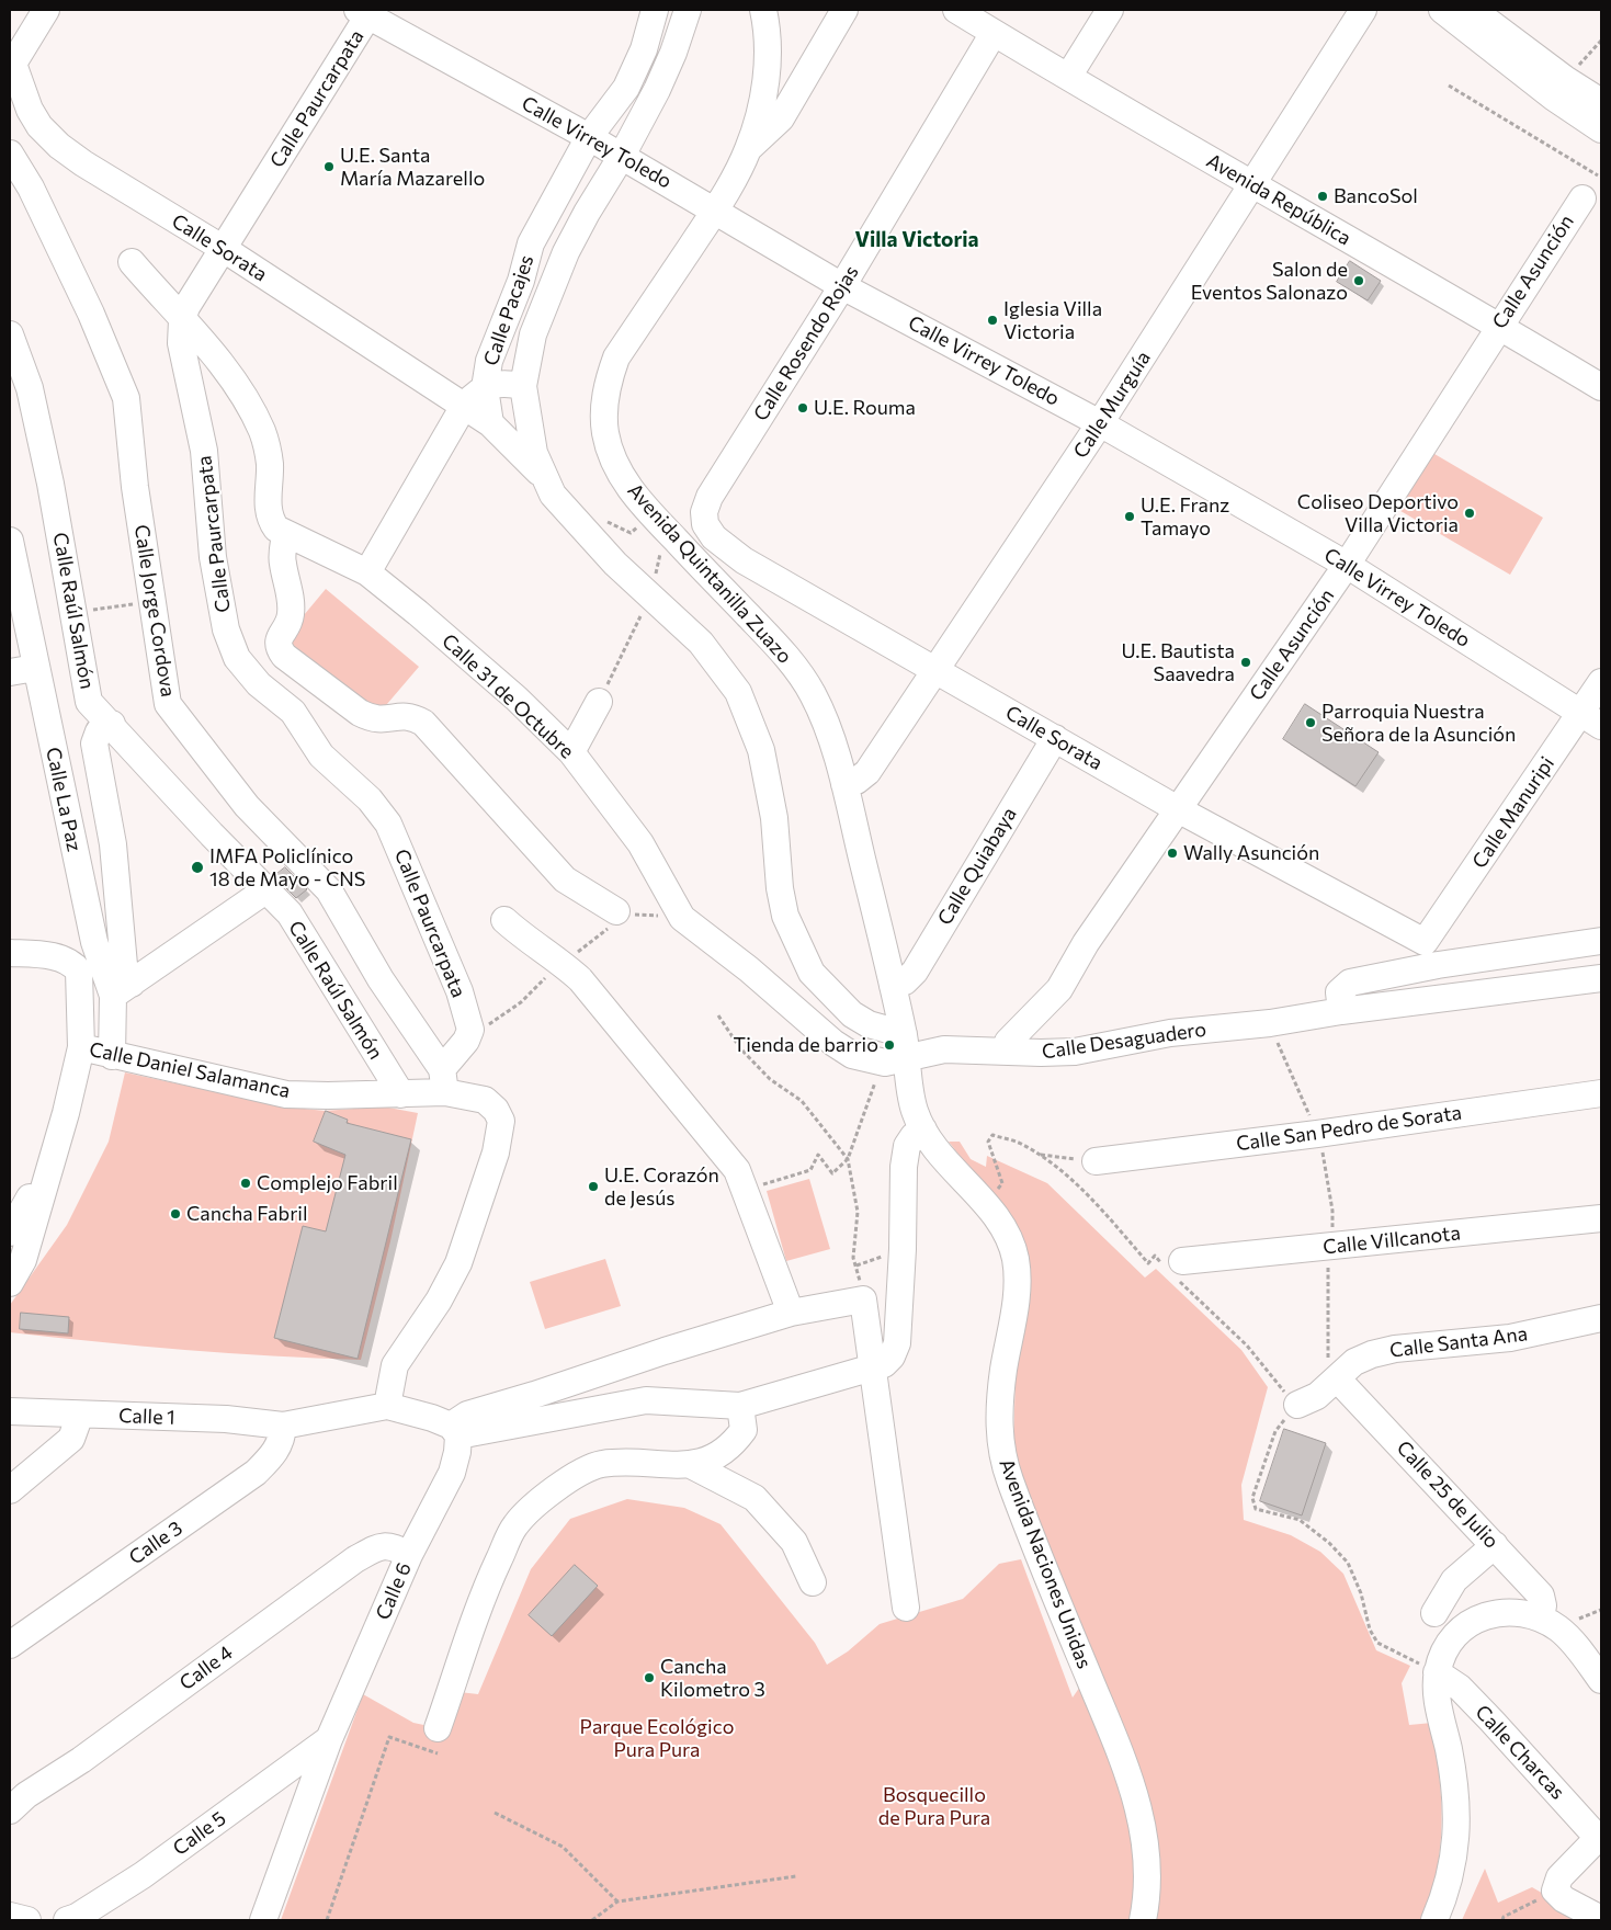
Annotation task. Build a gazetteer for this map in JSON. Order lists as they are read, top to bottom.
{
  "streets": {
    "street": [
      "Calle Paurcarpata",
      "Calle Virrey Toledo",
      "Avenida República",
      "Calle Sorata",
      "Calle Asunción",
      "Calle Pacajes",
      "Calle Rosendo Rojas",
      "Calle Murguía",
      "Avenida Quintanilla Zuazo",
      "Calle Raúl Salmón",
      "Calle Jorge Cordova",
      "Calle 31 de Octubre",
      "Calle La Paz",
      "Calle Manuripi",
      "Calle Quiabaya",
      "Calle Desaguadero",
      "Calle Daniel Salamanca",
      "Calle San Pedro de Sorata",
      "Calle Villcanota",
      "Calle Santa Ana",
      "Calle 1",
      "Calle 25 de Julio",
      "Calle 3",
      "Avenida Naciones Unidas",
      "Calle 6",
      "Calle 4",
      "Calle Charcas",
      "Calle 5"
    ]
  },
  "crossings": [
    ["Calle Paurcarpata", "Calle Virrey Toledo"],
    ["Calle Paurcarpata", "Calle Sorata"],
    ["Calle Paurcarpata", "Calle 31 de Octubre"],
    ["Calle Virrey Toledo", "Calle Asunción"],
    ["Calle Virrey Toledo", "Calle Pacajes"],
    ["Calle Virrey Toledo", "Calle Rosendo Rojas"],
    ["Calle Virrey Toledo", "Calle Murguía"],
    ["Calle Virrey Toledo", "Avenida Quintanilla Zuazo"],
    ["Calle Virrey Toledo", "Calle Manuripi"],
    ["Avenida República", "Calle Asunción"],
    ["Avenida República", "Calle Rosendo Rojas"],
    ["Avenida República", "Calle Murguía"],
    ["Calle Sorata", "Calle Asunción"],
    ["Calle Sorata", "Calle Pacajes"],
    ["Calle Sorata", "Calle Rosendo Rojas"],
    ["Calle Sorata", "Calle Murguía"],
    ["Calle Sorata", "Calle Manuripi"],
    ["Calle Sorata", "Calle Quiabaya"],
    ["Calle Asunción", "Calle Desaguadero"],
    ["Calle Murguía", "Avenida Quintanilla Zuazo"],
    ["Avenida Quintanilla Zuazo", "Calle 31 de Octubre"],
    ["Avenida Quintanilla Zuazo", "Calle Quiabaya"],
    ["Avenida Quintanilla Zuazo", "Calle Desaguadero"],
    ["Avenida Quintanilla Zuazo", "Avenida Naciones Unidas"],
    ["Calle Raúl Salmón", "Calle Daniel Salamanca"],
    ["Calle Jorge Cordova", "Calle Daniel Salamanca"],
    ["Calle 31 de Octubre", "Calle Desaguadero"],
    ["Calle 31 de Octubre", "Avenida Naciones Unidas"],
    ["Calle La Paz", "Calle Daniel Salamanca"],
    ["Calle Desaguadero", "Avenida Naciones Unidas"],
    ["Calle Santa Ana", "Calle 25 de Julio"],
    ["Calle 1", "Calle 3"],
    ["Calle 6", "Calle 4"],
    ["Calle 6", "Calle 5"]
  ],
  "districts": ["Villa Victoria"],
  "parks": ["Parque Ecológico Pura Pura", "Bosquecillo de Pura Pura"],
  "places": [
    "U.E. Santa María Mazarello",
    "BancoSol",
    "Salon de Eventos Salonazo",
    "Iglesia Villa Victoria",
    "U.E. Rouma",
    "Coliseo Deportivo Villa Victoria",
    "U.E. Franz Tamayo",
    "U.E. Bautista Saavedra",
    "Parroquia Nuestra Señora de la Asunción",
    "Wally Asunción",
    "IMFA Policlínico 18 de Mayo - CNS",
    "Tienda de barrio",
    "Complejo Fabril",
    "U.E. Corazón de Jesús",
    "Cancha Fabril",
    "Cancha Kilometro 3"
  ]
}
